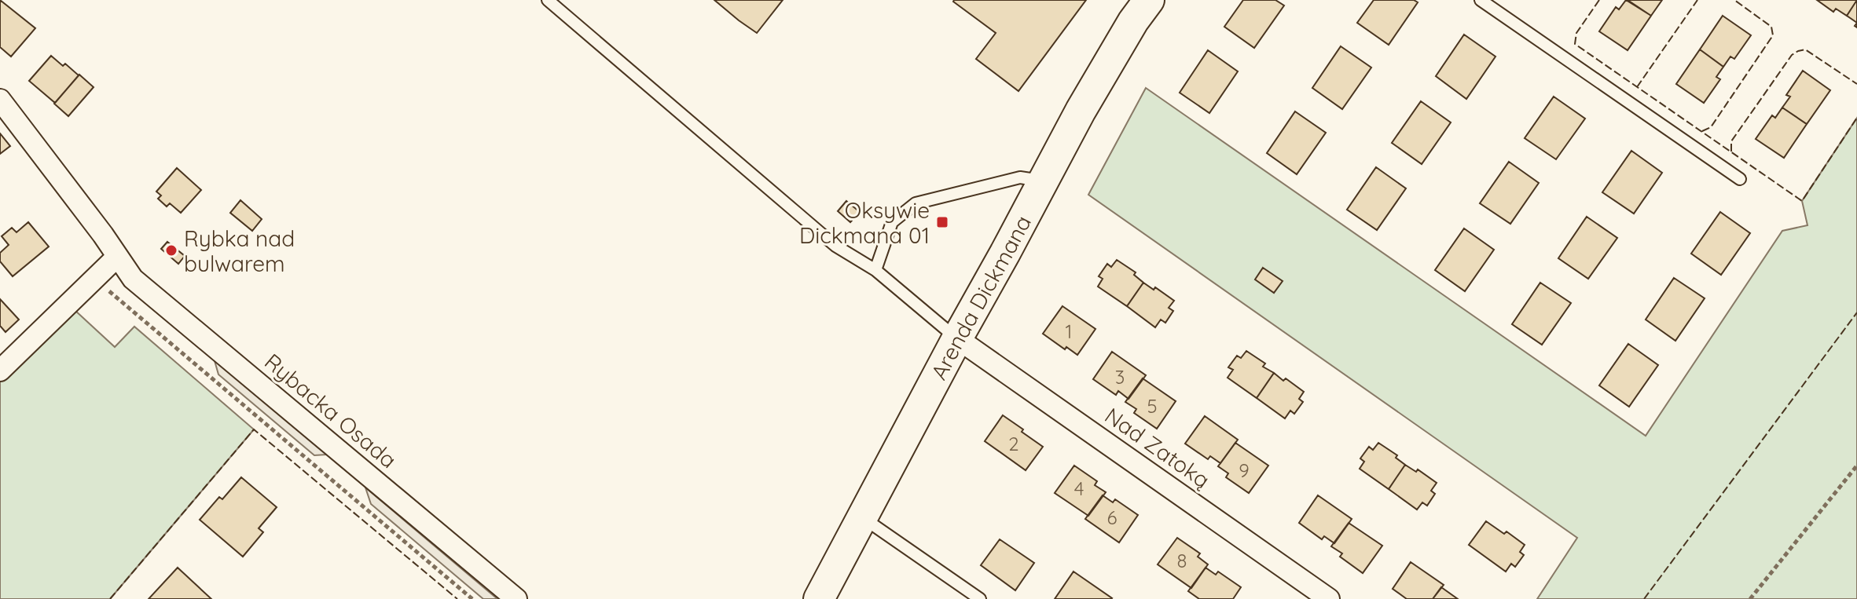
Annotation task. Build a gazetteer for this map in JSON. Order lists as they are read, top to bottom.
{
  "streets": {
    "street": ["Arenda Dickmana", "Rybacka Osada", "Nad Zatoką"]
  },
  "crossings": [
    ["Arenda Dickmana", "Nad Zatoką"]
  ],
  "places": {
    "transit": ["Oksywie Dickmana 01"],
    "other": ["Rybka nad bulwarem"]
  },
  "house_numbers": [
    "1",
    "3",
    "5",
    "2",
    "9",
    "4",
    "6",
    "8"
  ]
}
